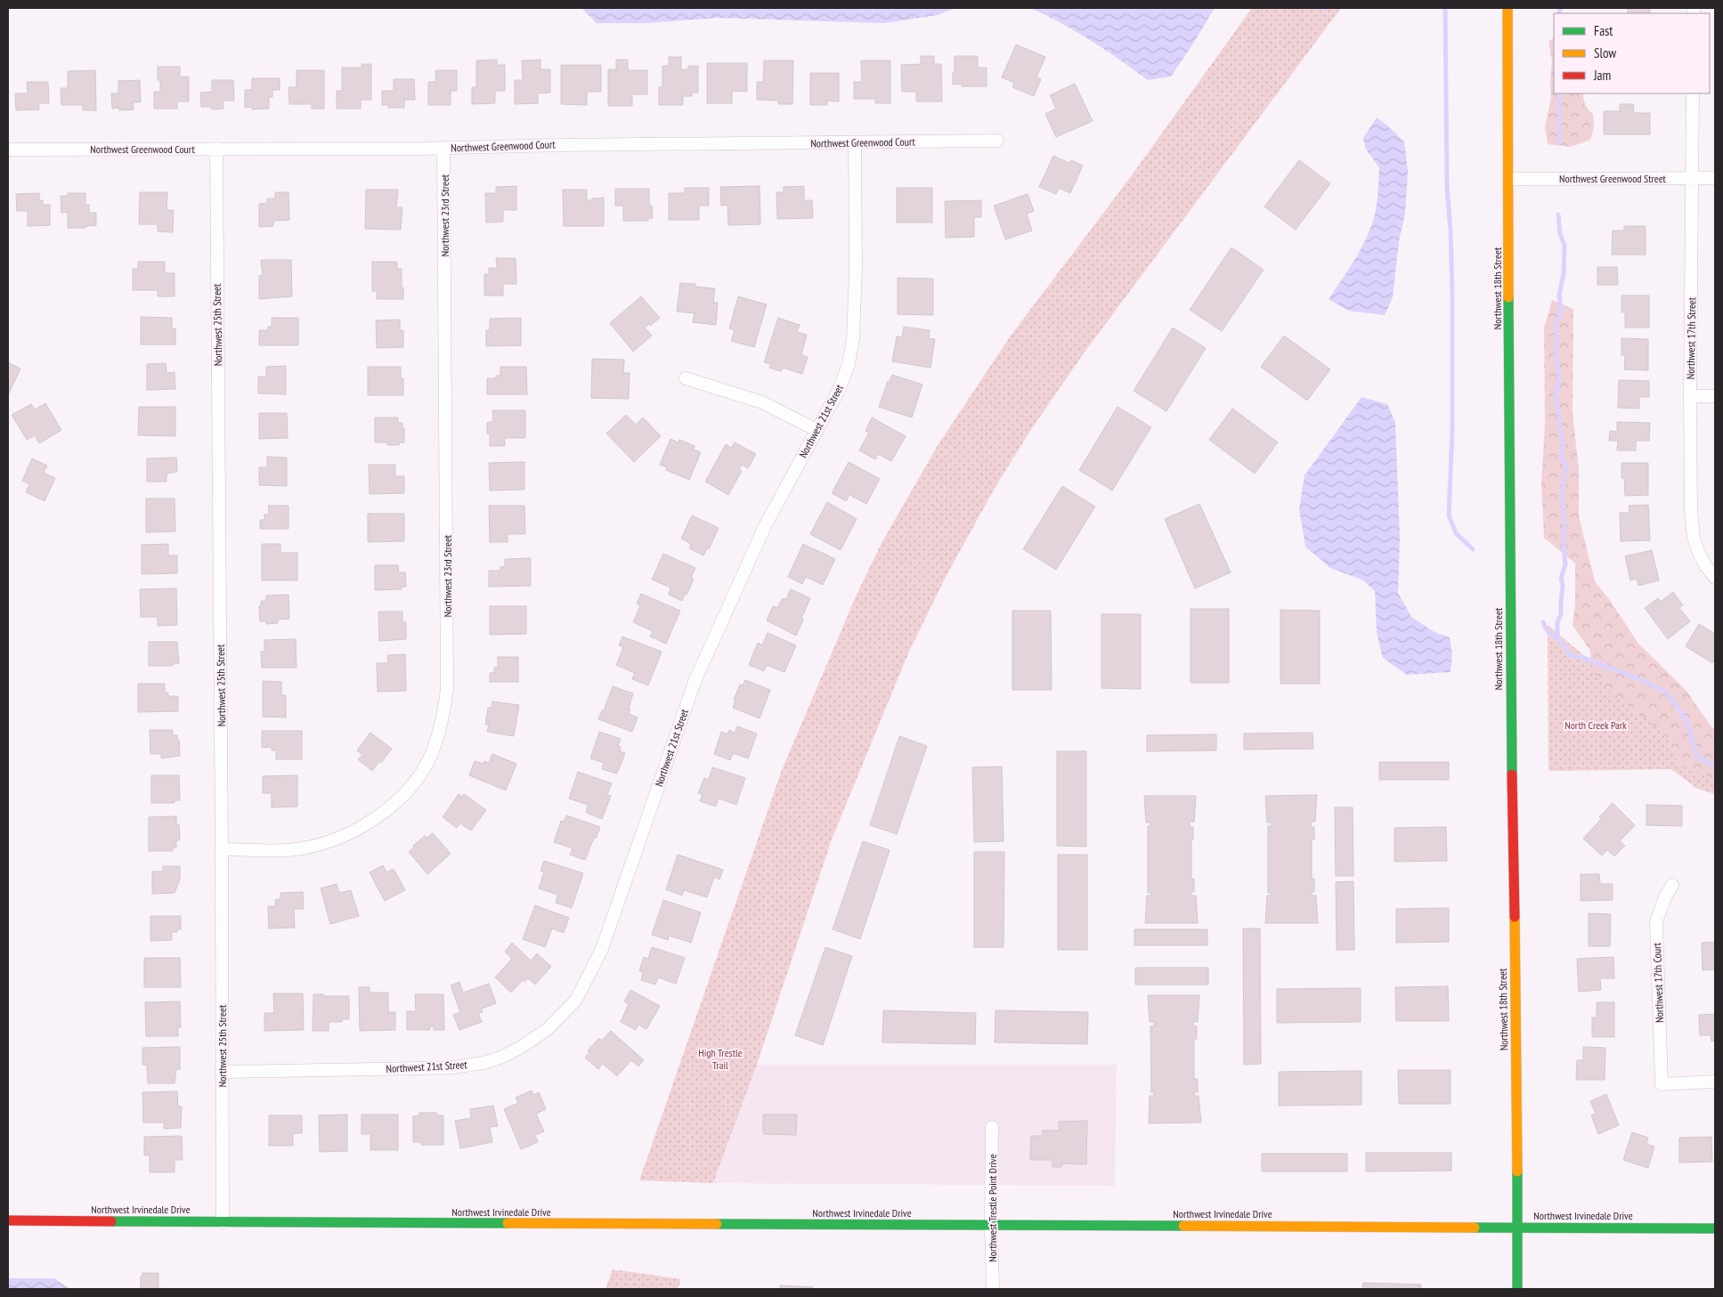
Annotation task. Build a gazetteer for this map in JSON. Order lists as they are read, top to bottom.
{
  "streets": {
    "main road": ["Northwest 18th Street", "Northwest Irvinedale Drive"],
    "street": [
      "Northwest Greenwood Court",
      "Northwest Greenwood Street",
      "Northwest 23rd Street",
      "Northwest 25th Street",
      "Northwest 17th Street",
      "Northwest 21st Street",
      "Northwest 17th Court",
      "Northwest Trestle Point Drive"
    ]
  },
  "crossings": [
    ["Northwest Greenwood Court", "Northwest 23rd Street"],
    ["Northwest Greenwood Court", "Northwest 25th Street"],
    ["Northwest Greenwood Court", "Northwest 21st Street"],
    ["Northwest Greenwood Street", "Northwest 18th Street"],
    ["Northwest Greenwood Street", "Northwest 17th Street"],
    ["Northwest 23rd Street", "Northwest 25th Street"],
    ["Northwest 18th Street", "Northwest Irvinedale Drive"],
    ["Northwest 25th Street", "Northwest 21st Street"],
    ["Northwest 25th Street", "Northwest Irvinedale Drive"],
    ["Northwest Trestle Point Drive", "Northwest Irvinedale Drive"]
  ],
  "parks": ["North Creek Park", "High Trestle Trail"],
  "legend": ["Fast", "Slow", "Jam"]
}
